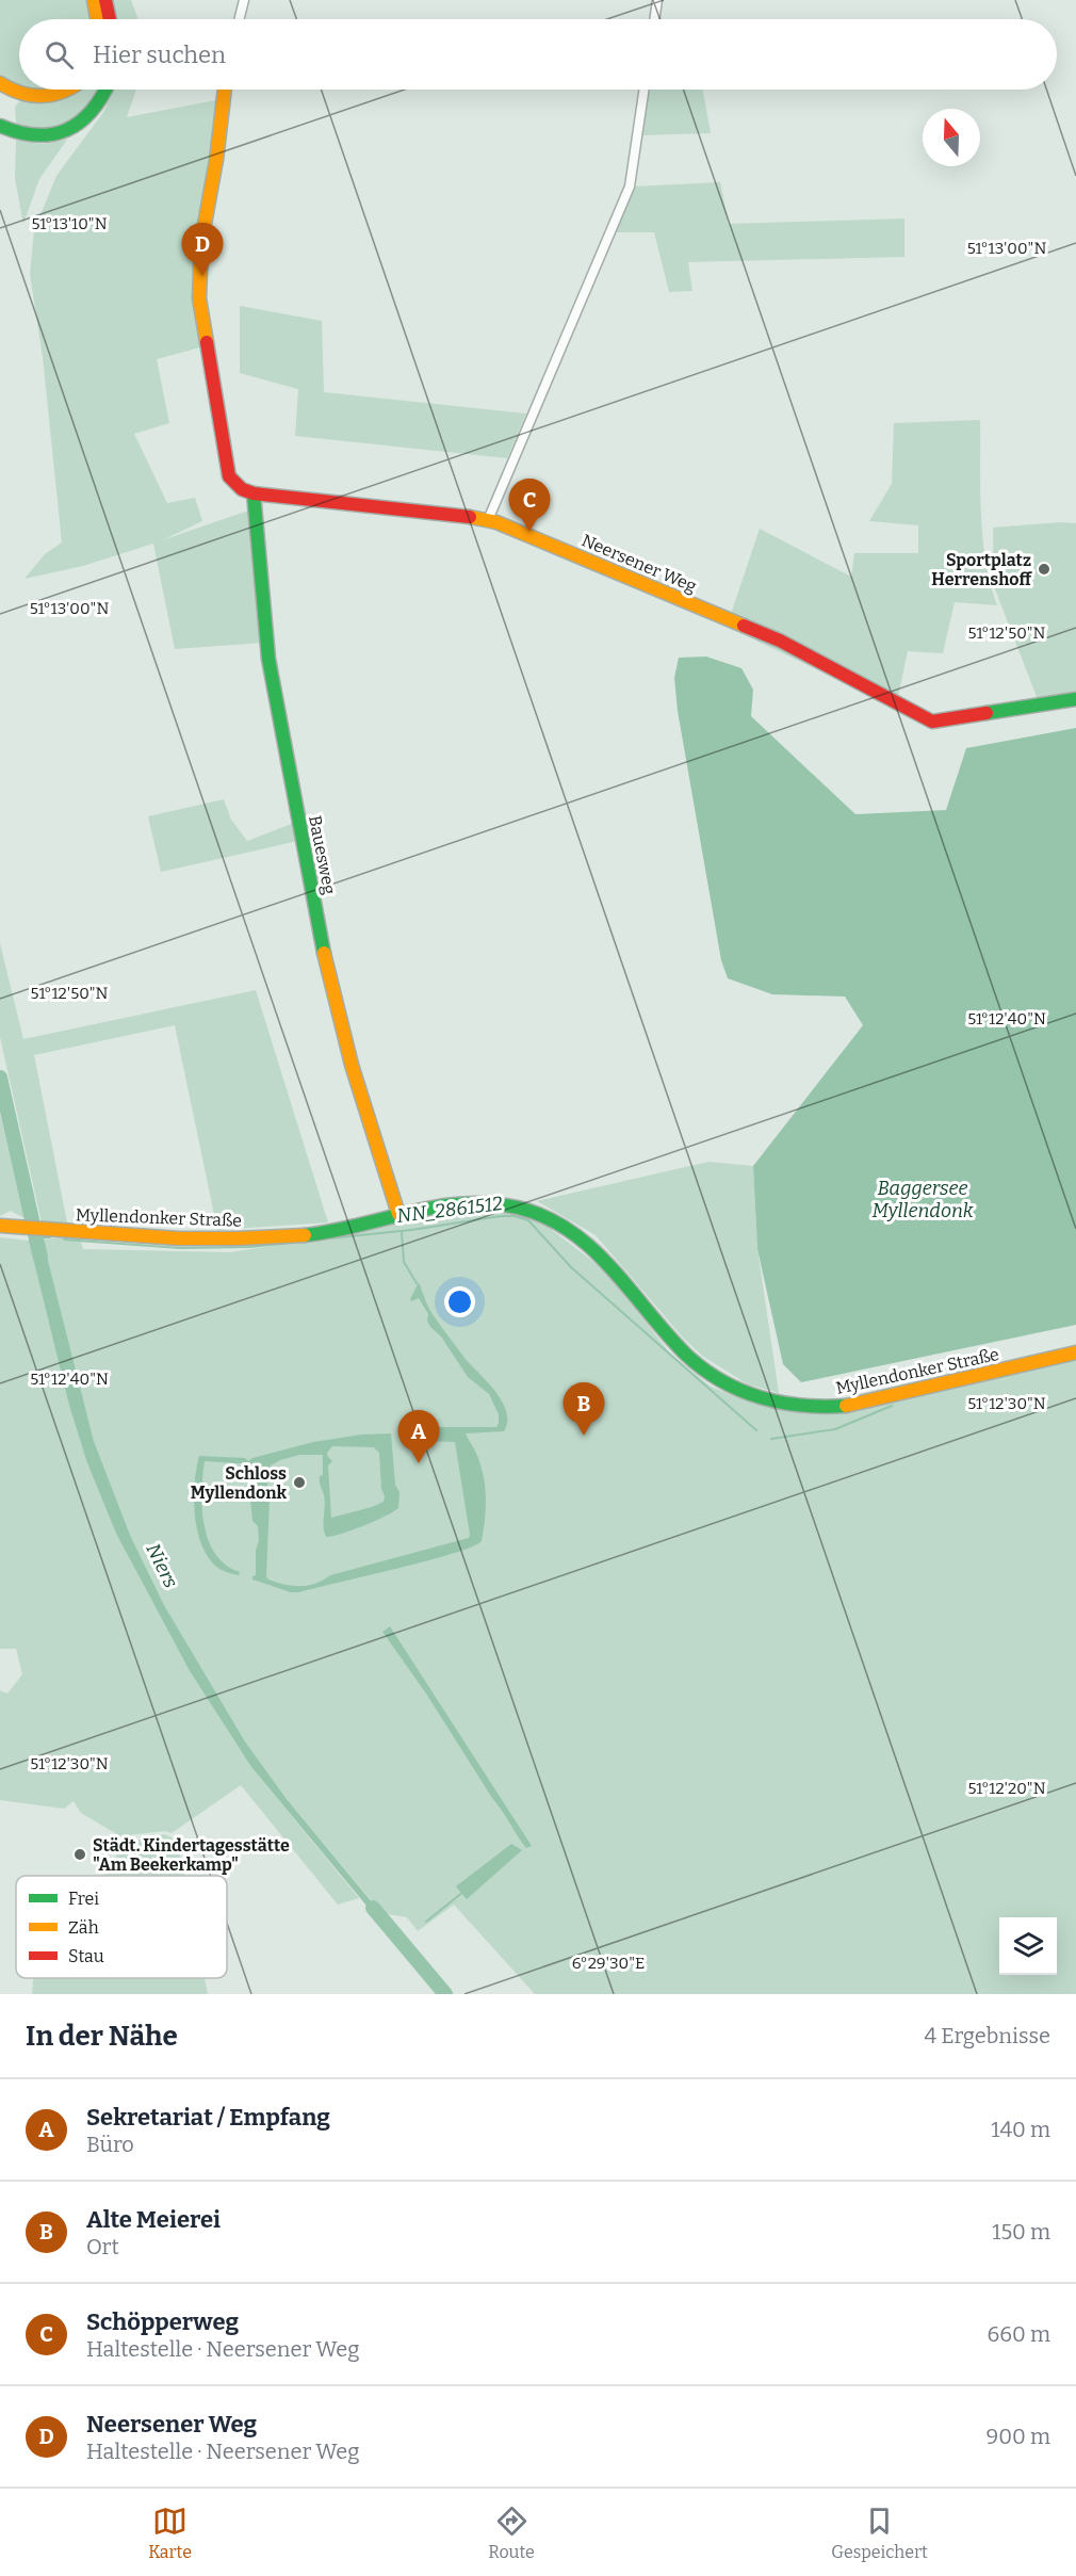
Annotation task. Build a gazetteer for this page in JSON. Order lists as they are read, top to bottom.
{
  "streets": {
    "main road": ["Neersener Weg", "Bauesweg", "Myllendonker Straße"]
  },
  "crossings": [
    ["Neersener Weg", "Bauesweg"],
    ["Bauesweg", "Myllendonker Straße"]
  ],
  "water": ["Baggersee Myllendonk", "NN_2861512", "Niers"],
  "places": ["Sportplatz Herrenshoff", "Schloss Myllendonk", "Städt. Kindertagesstätte \"Am Beekerkamp\""],
  "legend": ["Frei", "Zäh", "Stau"],
  "north": "top",
  "page": {
    "search": "Hier suchen",
    "pins": [
      "D",
      "C",
      "B",
      "A"
    ],
    "heading": ["In der Nähe", "4 Ergebnisse"],
    "list": [
      {
        "mark": "A",
        "name": "Sekretariat / Empfang",
        "note": "Büro",
        "value": "140 m"
      },
      {
        "mark": "B",
        "name": "Alte Meierei",
        "note": "Ort",
        "value": "150 m"
      },
      {
        "mark": "C",
        "name": "Schöpperweg",
        "note": "Haltestelle · Neersener Weg",
        "value": "660 m"
      },
      {
        "mark": "D",
        "name": "Neersener Weg",
        "note": "Haltestelle · Neersener Weg",
        "value": "900 m"
      }
    ],
    "nav": ["Karte", "Route", "Gespeichert"]
  },
  "coordinates": [
    "51°13'10\"N",
    "51°13'00\"N",
    "51°12'50\"N",
    "51°12'40\"N",
    "51°12'30\"N",
    "51°12'20\"N",
    "6°29'30\"E"
  ]
}
